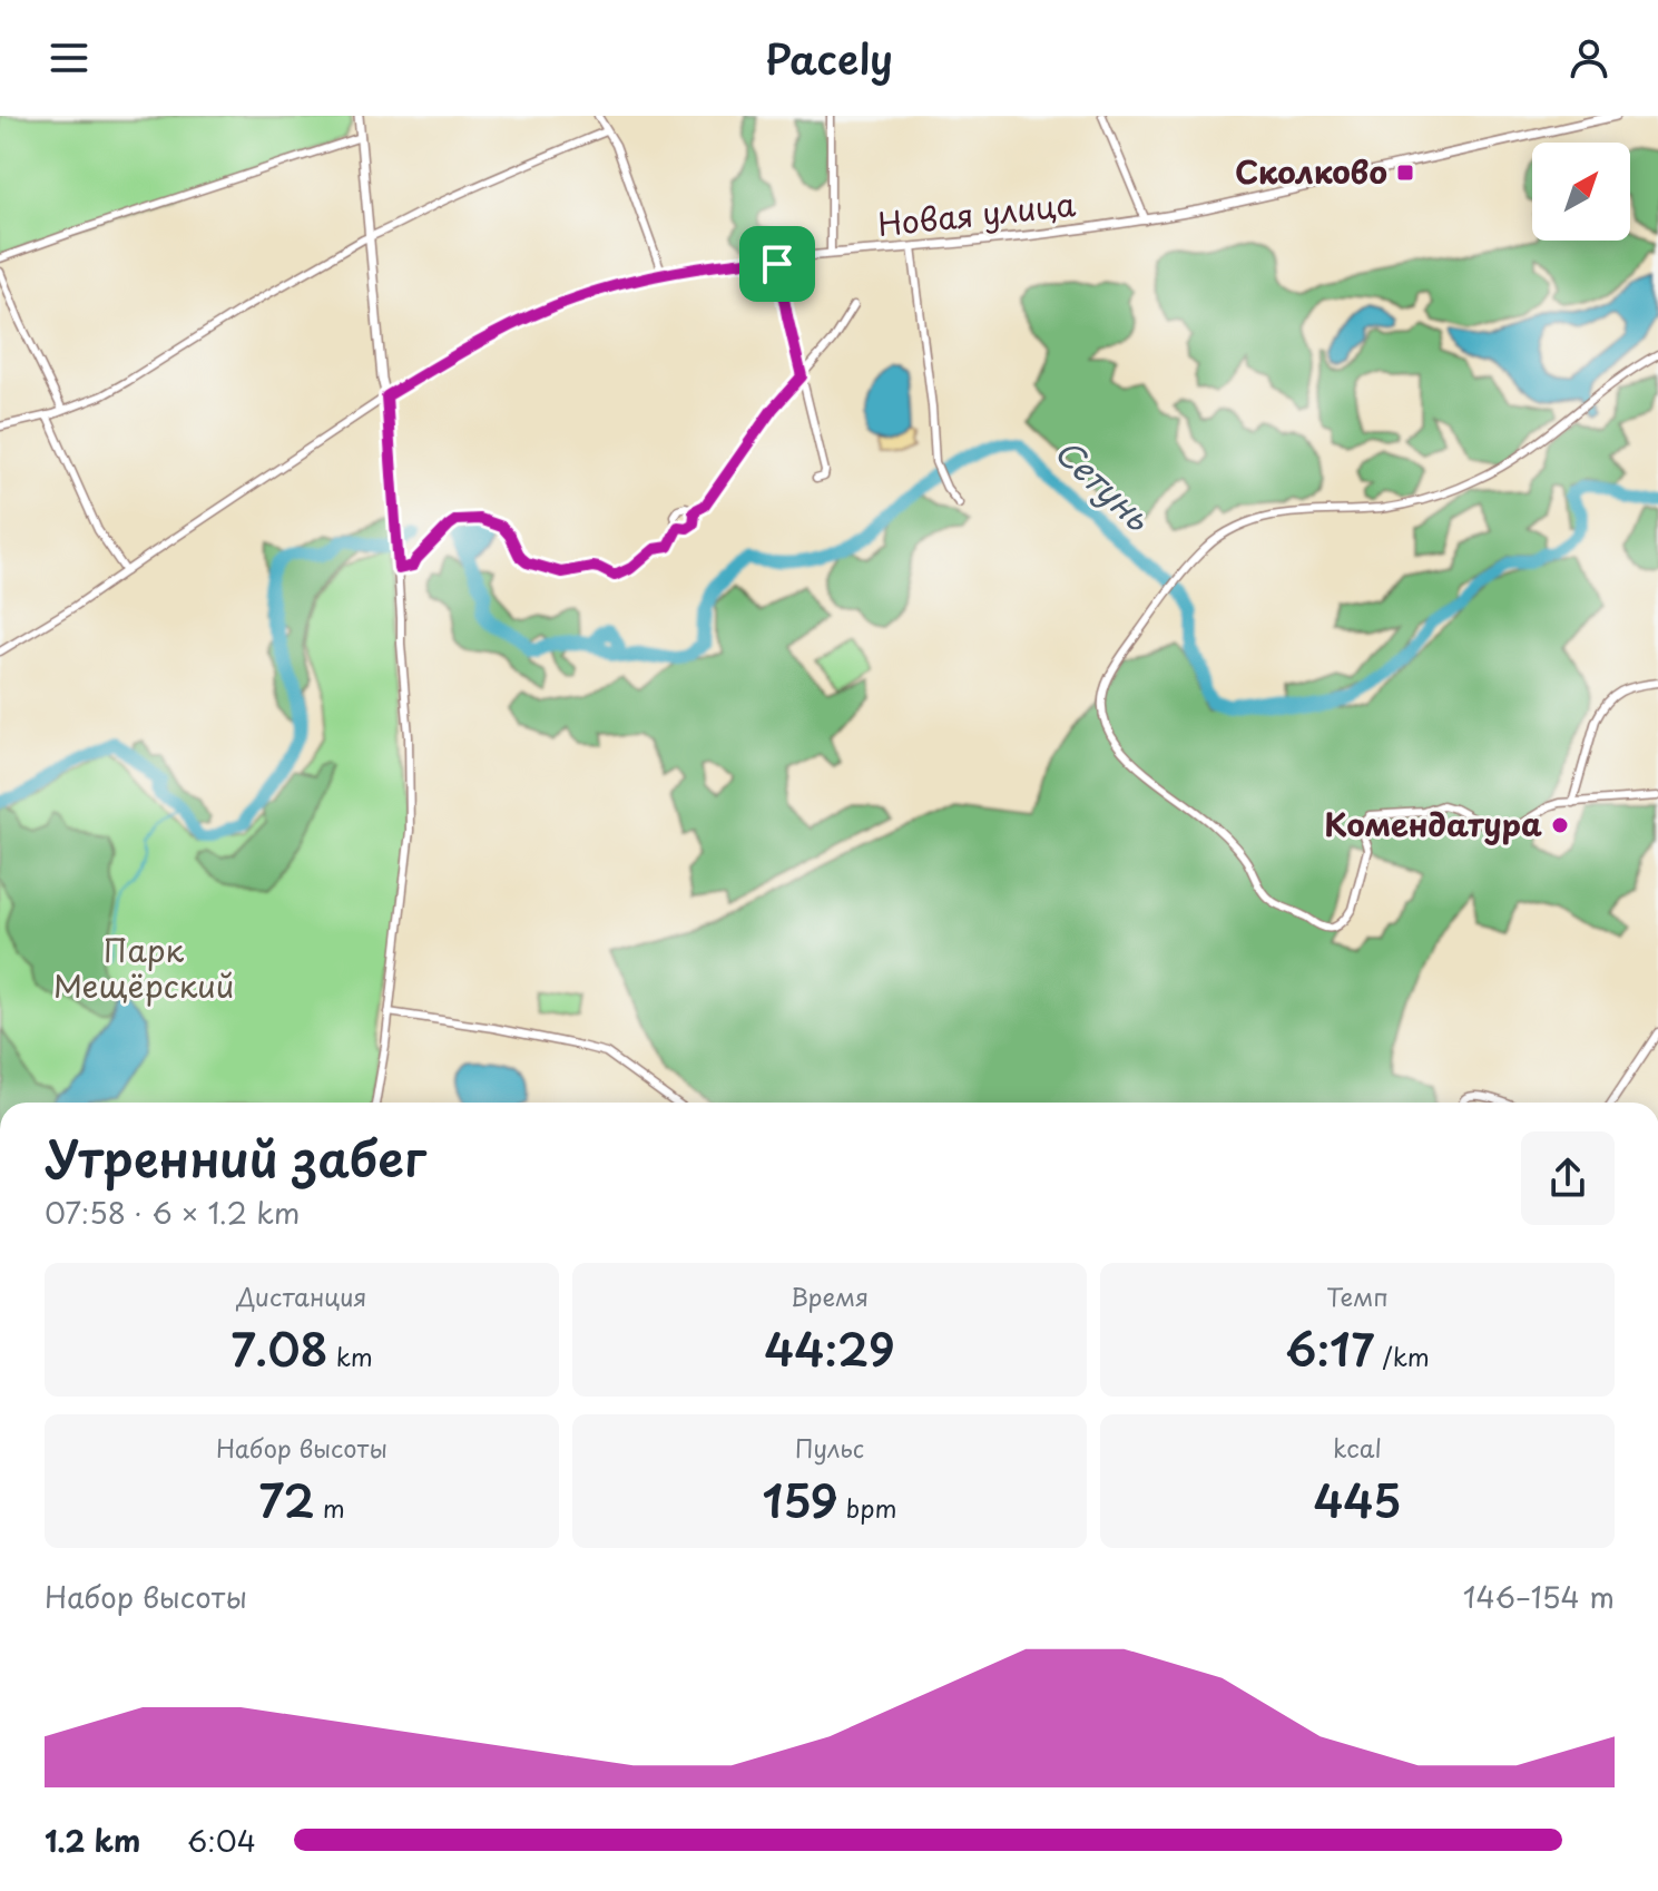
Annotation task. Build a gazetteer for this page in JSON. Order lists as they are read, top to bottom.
{
  "streets": {
    "street": ["Новая улица"]
  },
  "water": ["Сетунь"],
  "parks": ["Парк Мещёрский"],
  "places": {
    "transit": ["Сколково"],
    "other": ["Комендатура"]
  },
  "north": "top right",
  "page": {
    "header": "Pacely",
    "heading": ["Утренний забег", "07:58 · 6 × 1.2 km"],
    "stats": [
      ["Дистанция", "7.08 km"],
      ["Время", "44:29"],
      ["Темп", "6:17 /km"],
      ["Набор высоты", "72 m"],
      ["Пульс", "159 bpm"],
      ["kcal", "445"]
    ],
    "chart": ["Набор высоты", "146–154 m"],
    "list": [
      {
        "name": "1.2 km",
        "note": "6:04"
      }
    ]
  }
}
